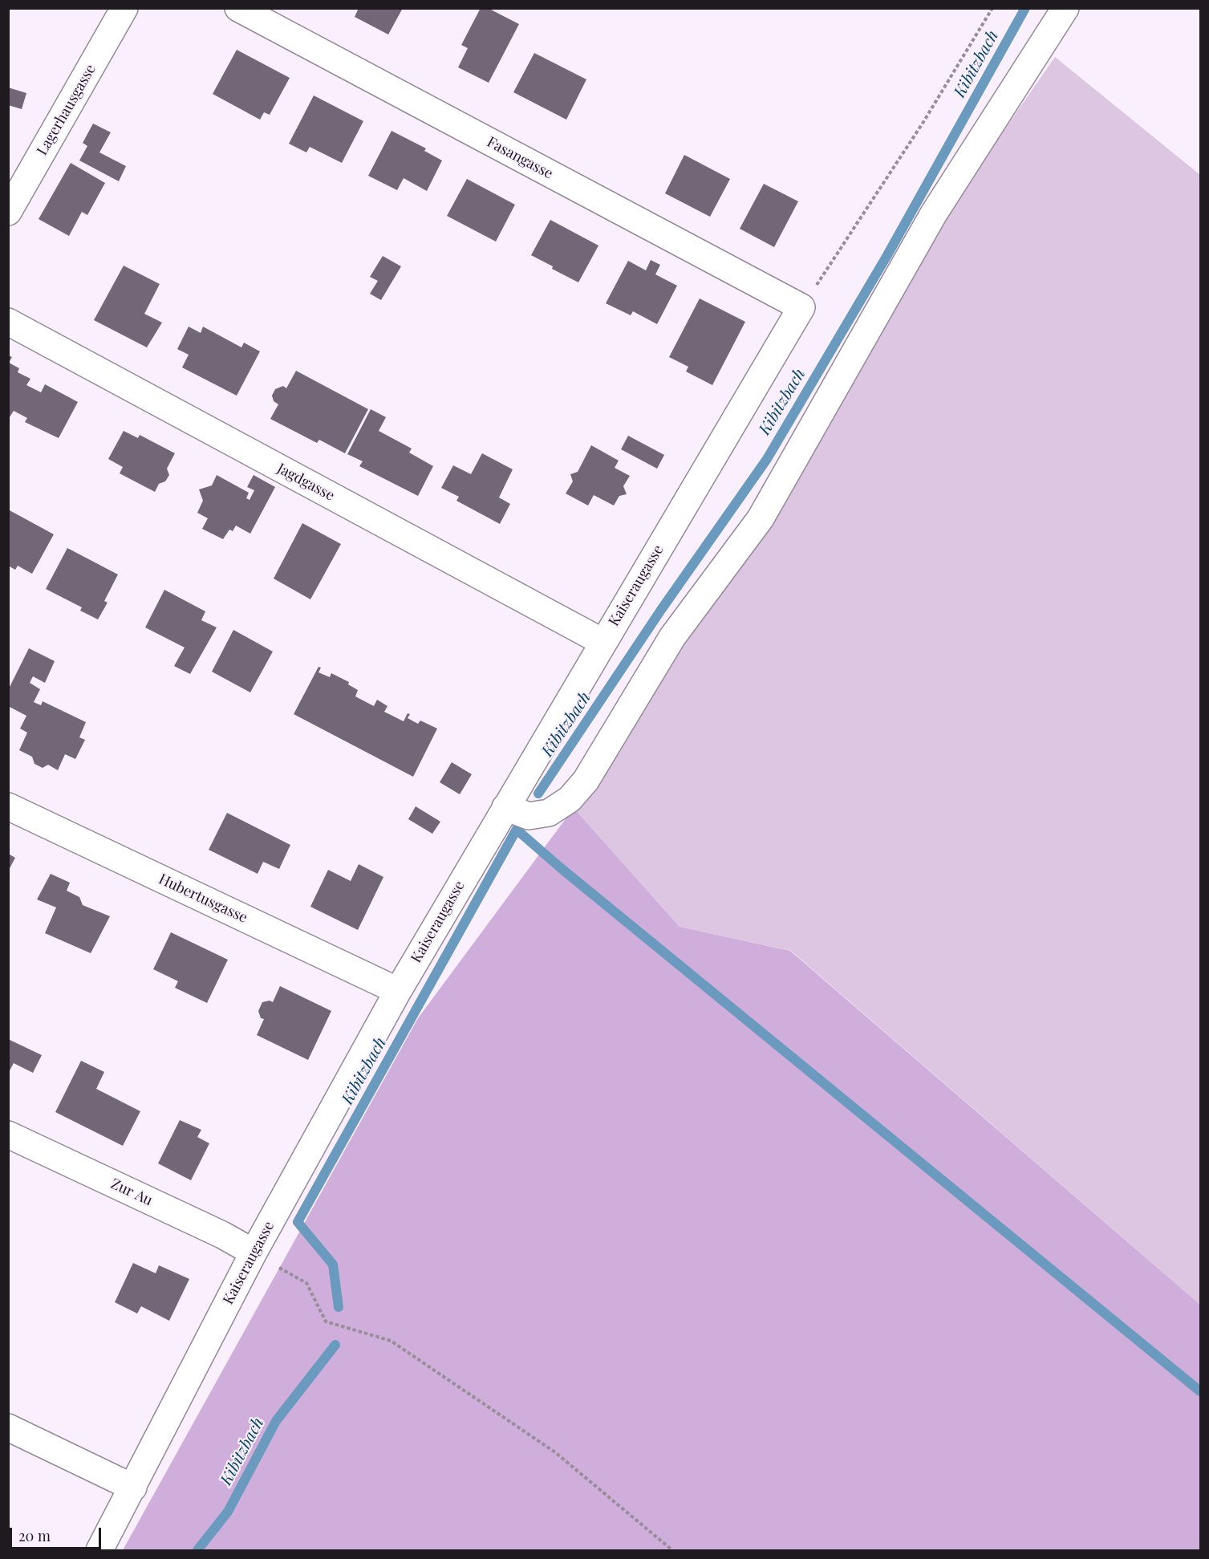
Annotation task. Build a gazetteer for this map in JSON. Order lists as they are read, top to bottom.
{
  "streets": {
    "street": [
      "Lagerhausgasse",
      "Fasangasse",
      "Jagdgasse",
      "Kaiseraugasse",
      "Hubertusgasse",
      "Zur Au"
    ]
  },
  "crossings": [
    ["Fasangasse", "Kaiseraugasse"],
    ["Jagdgasse", "Kaiseraugasse"],
    ["Kaiseraugasse", "Hubertusgasse"],
    ["Kaiseraugasse", "Zur Au"]
  ],
  "water": ["Kibitzbach"],
  "scale_bar": "20 m"
}
